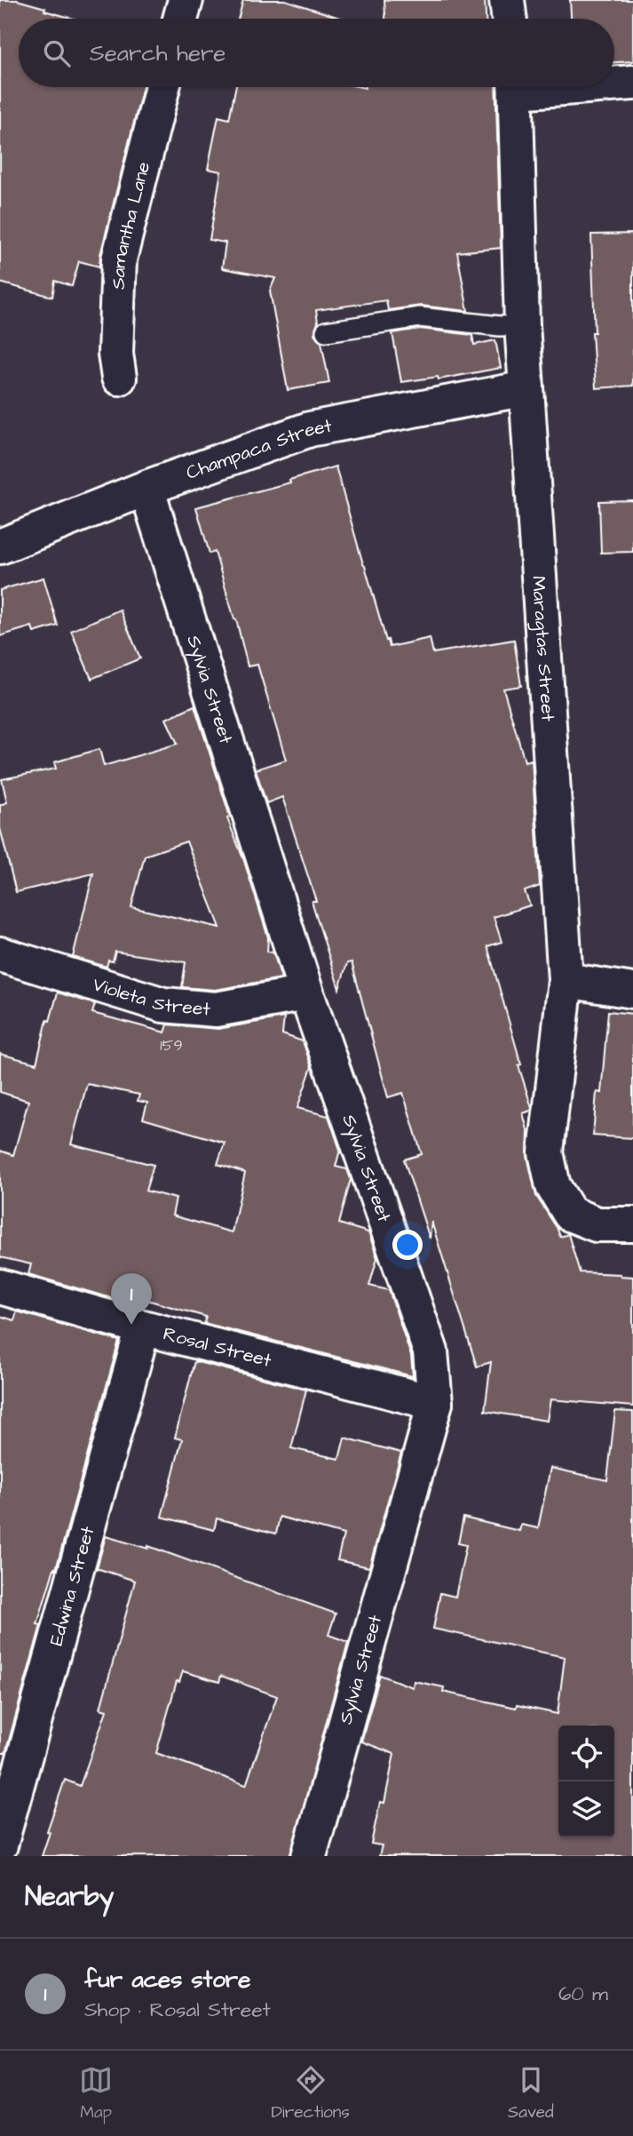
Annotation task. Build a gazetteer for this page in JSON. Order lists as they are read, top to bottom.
{
  "streets": {
    "street": [
      "Samantha Lane",
      "Champaca Street",
      "Maragtas Street",
      "Sylvia Street",
      "Violeta Street",
      "Rosal Street",
      "Edwina Street"
    ]
  },
  "crossings": [
    ["Champaca Street", "Maragtas Street"],
    ["Champaca Street", "Sylvia Street"],
    ["Sylvia Street", "Violeta Street"],
    ["Sylvia Street", "Rosal Street"],
    ["Rosal Street", "Edwina Street"]
  ],
  "house_numbers": ["159"],
  "page": {
    "search": "Search here",
    "pins": "1",
    "heading": "Nearby",
    "list": [
      {
        "mark": "1",
        "name": "fur aces store",
        "note": "Shop · Rosal Street",
        "value": "60 m"
      }
    ],
    "nav": ["Map", "Directions", "Saved"]
  }
}
